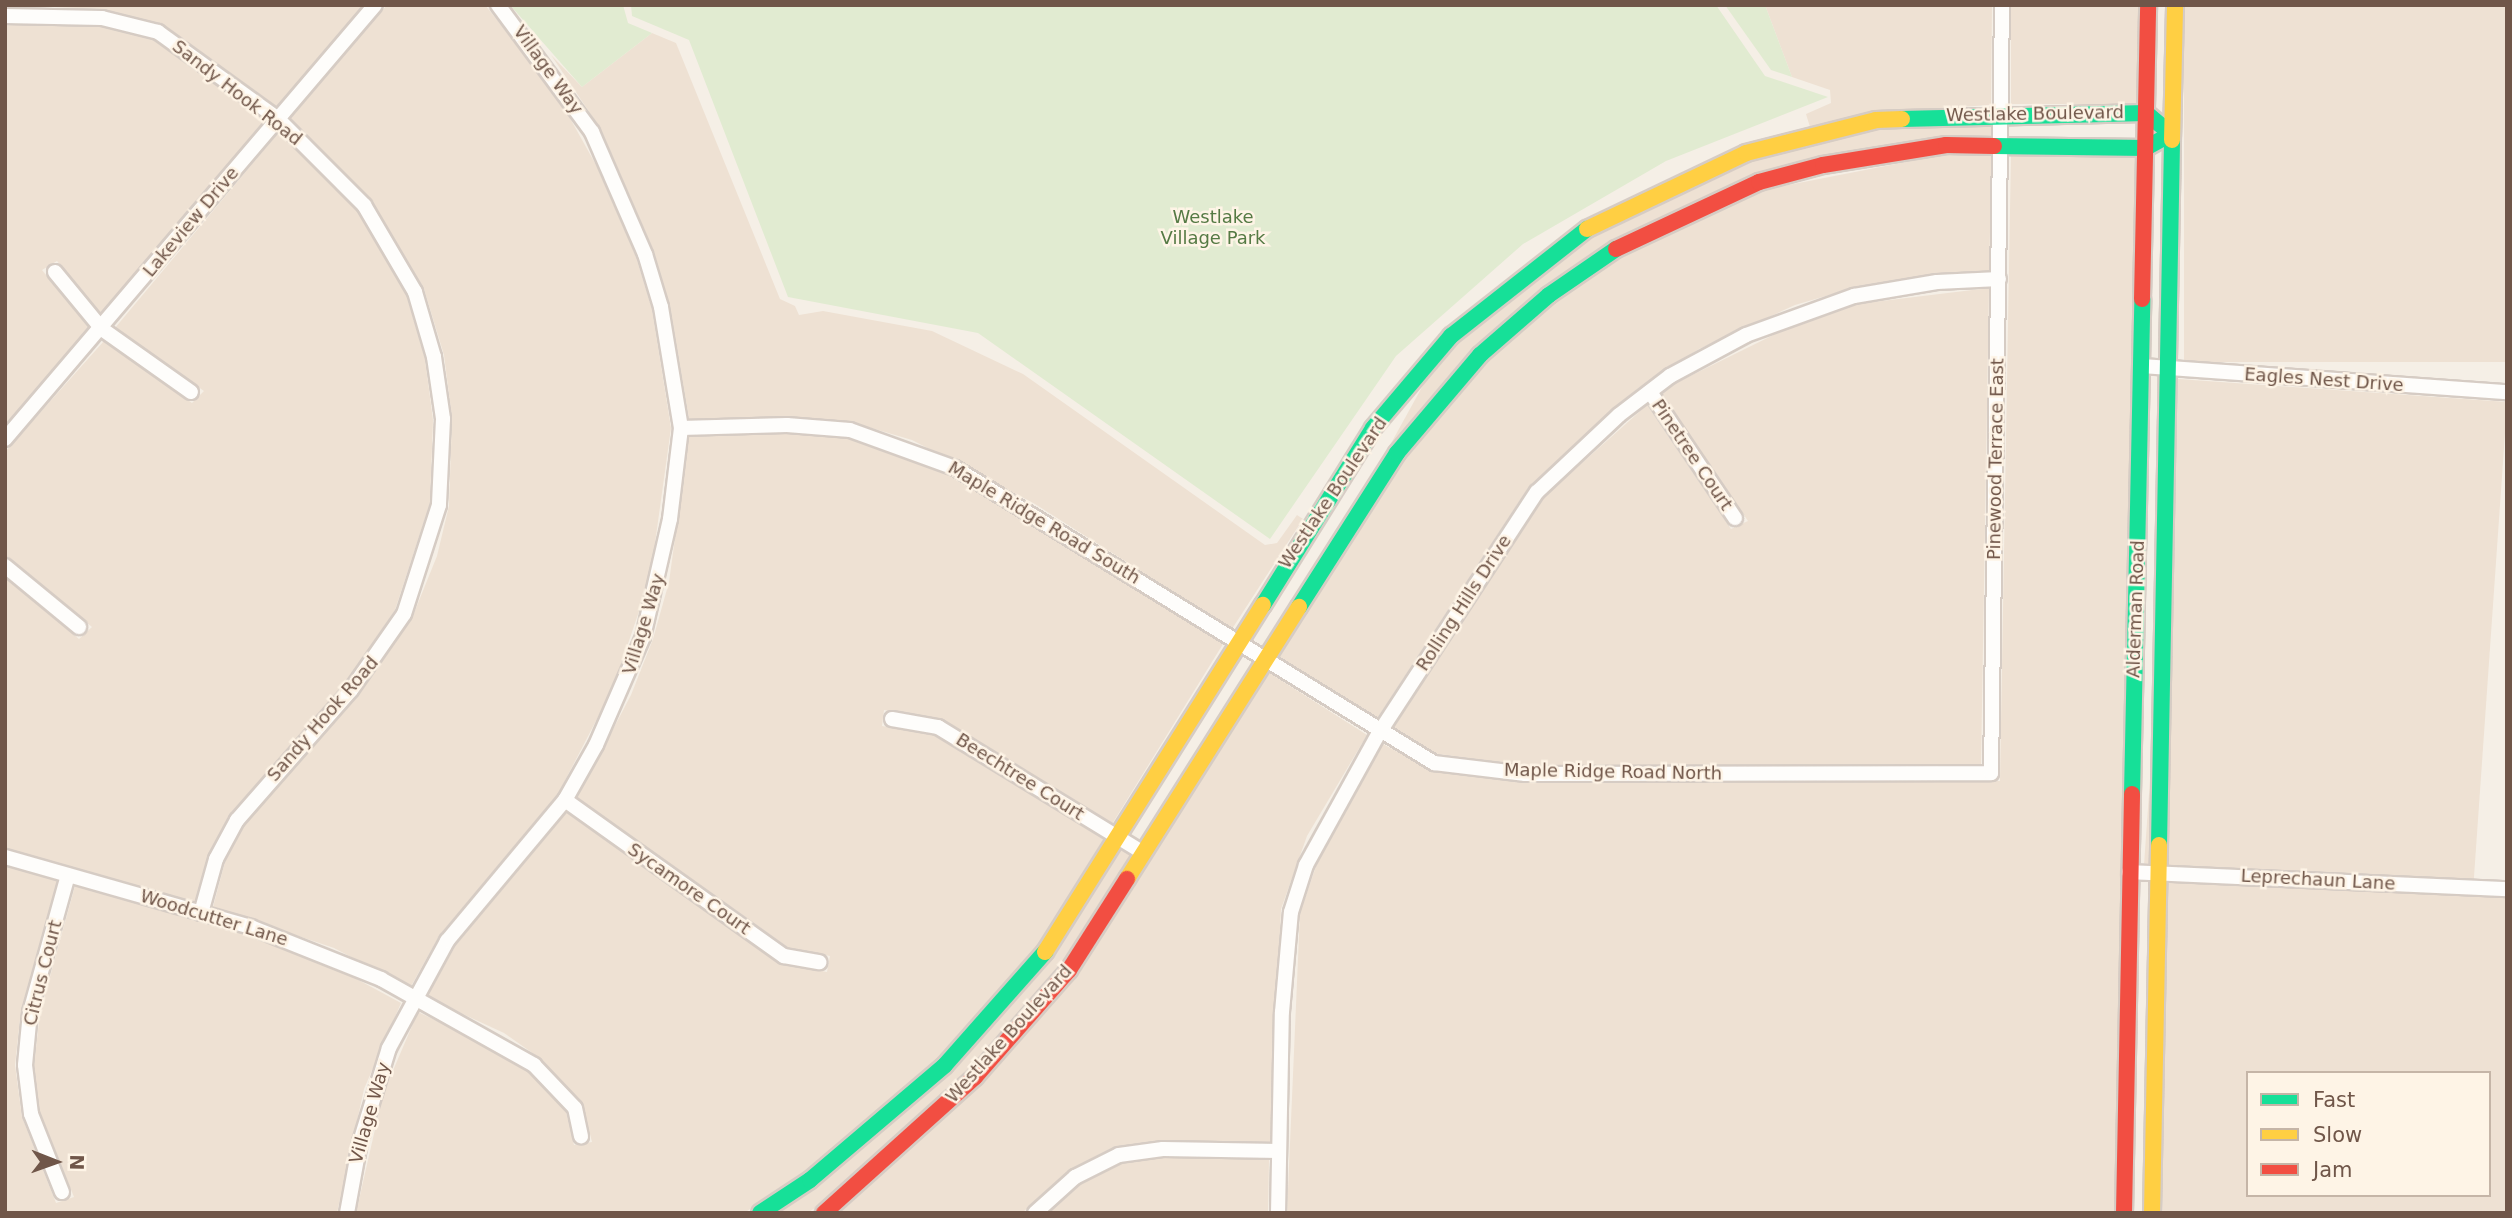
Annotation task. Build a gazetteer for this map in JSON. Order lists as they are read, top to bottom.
{
  "streets": {
    "street": [
      "Village Way",
      "Sandy Hook Road",
      "Westlake Boulevard",
      "Lakeview Drive",
      "Eagles Nest Drive",
      "Pinetree Court",
      "Pinewood Terrace East",
      "Maple Ridge Road South",
      "Rolling Hills Drive",
      "Alderman Road",
      "Maple Ridge Road North",
      "Beechtree Court",
      "Leprechaun Lane",
      "Sycamore Court",
      "Woodcutter Lane",
      "Citrus Court"
    ]
  },
  "crossings": [
    ["Village Way", "Maple Ridge Road South"],
    ["Village Way", "Sycamore Court"],
    ["Village Way", "Woodcutter Lane"],
    ["Sandy Hook Road", "Lakeview Drive"],
    ["Sandy Hook Road", "Woodcutter Lane"],
    ["Westlake Boulevard", "Pinewood Terrace East"],
    ["Westlake Boulevard", "Maple Ridge Road South"],
    ["Westlake Boulevard", "Alderman Road"],
    ["Westlake Boulevard", "Maple Ridge Road North"],
    ["Westlake Boulevard", "Beechtree Court"],
    ["Eagles Nest Drive", "Alderman Road"],
    ["Pinetree Court", "Rolling Hills Drive"],
    ["Pinewood Terrace East", "Rolling Hills Drive"],
    ["Pinewood Terrace East", "Maple Ridge Road North"],
    ["Maple Ridge Road South", "Maple Ridge Road North"],
    ["Rolling Hills Drive", "Maple Ridge Road North"],
    ["Alderman Road", "Leprechaun Lane"],
    ["Woodcutter Lane", "Citrus Court"]
  ],
  "parks": ["Westlake Village Park"],
  "legend": ["Fast", "Slow", "Jam"],
  "north": "right"
}
